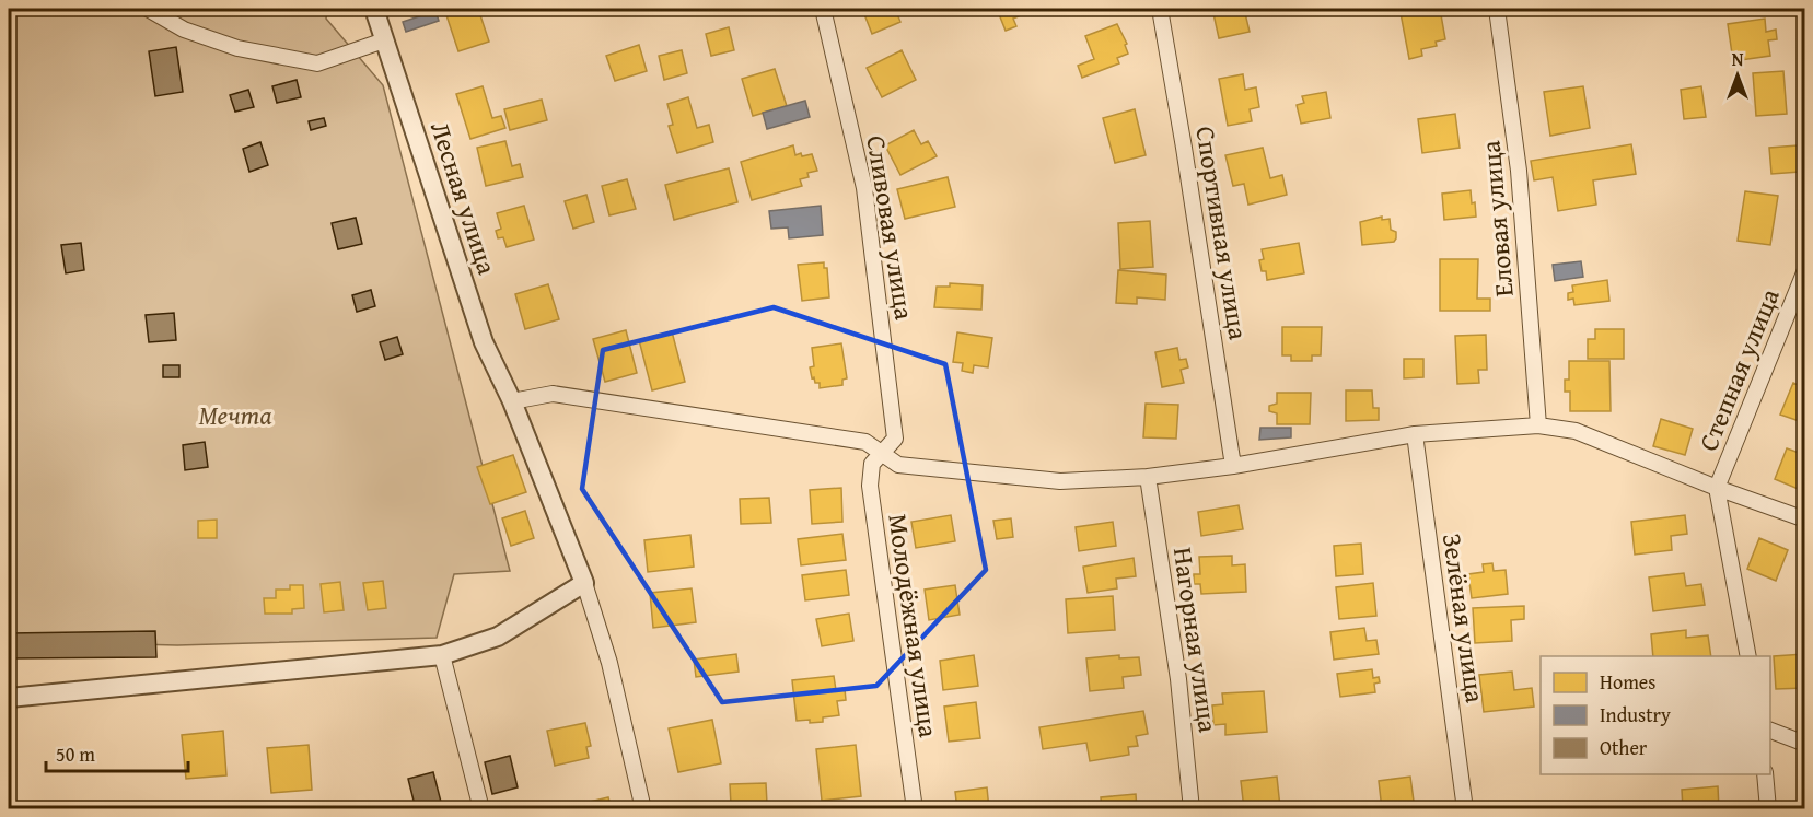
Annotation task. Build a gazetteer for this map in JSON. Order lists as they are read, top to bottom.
{
  "streets": {
    "street": [
      "Лесная улица",
      "Еловая улица",
      "Сливовая улица",
      "Спортивная улица",
      "Степная улица",
      "Зелёная улица",
      "Молодёжная улица",
      "Нагорная улица"
    ]
  },
  "crossings": [
    ["Сливовая улица", "Молодёжная улица"]
  ],
  "parks": ["Мечта"],
  "legend": ["Homes", "Industry", "Other"],
  "scale_bar": "50 m",
  "north": "top"
}
